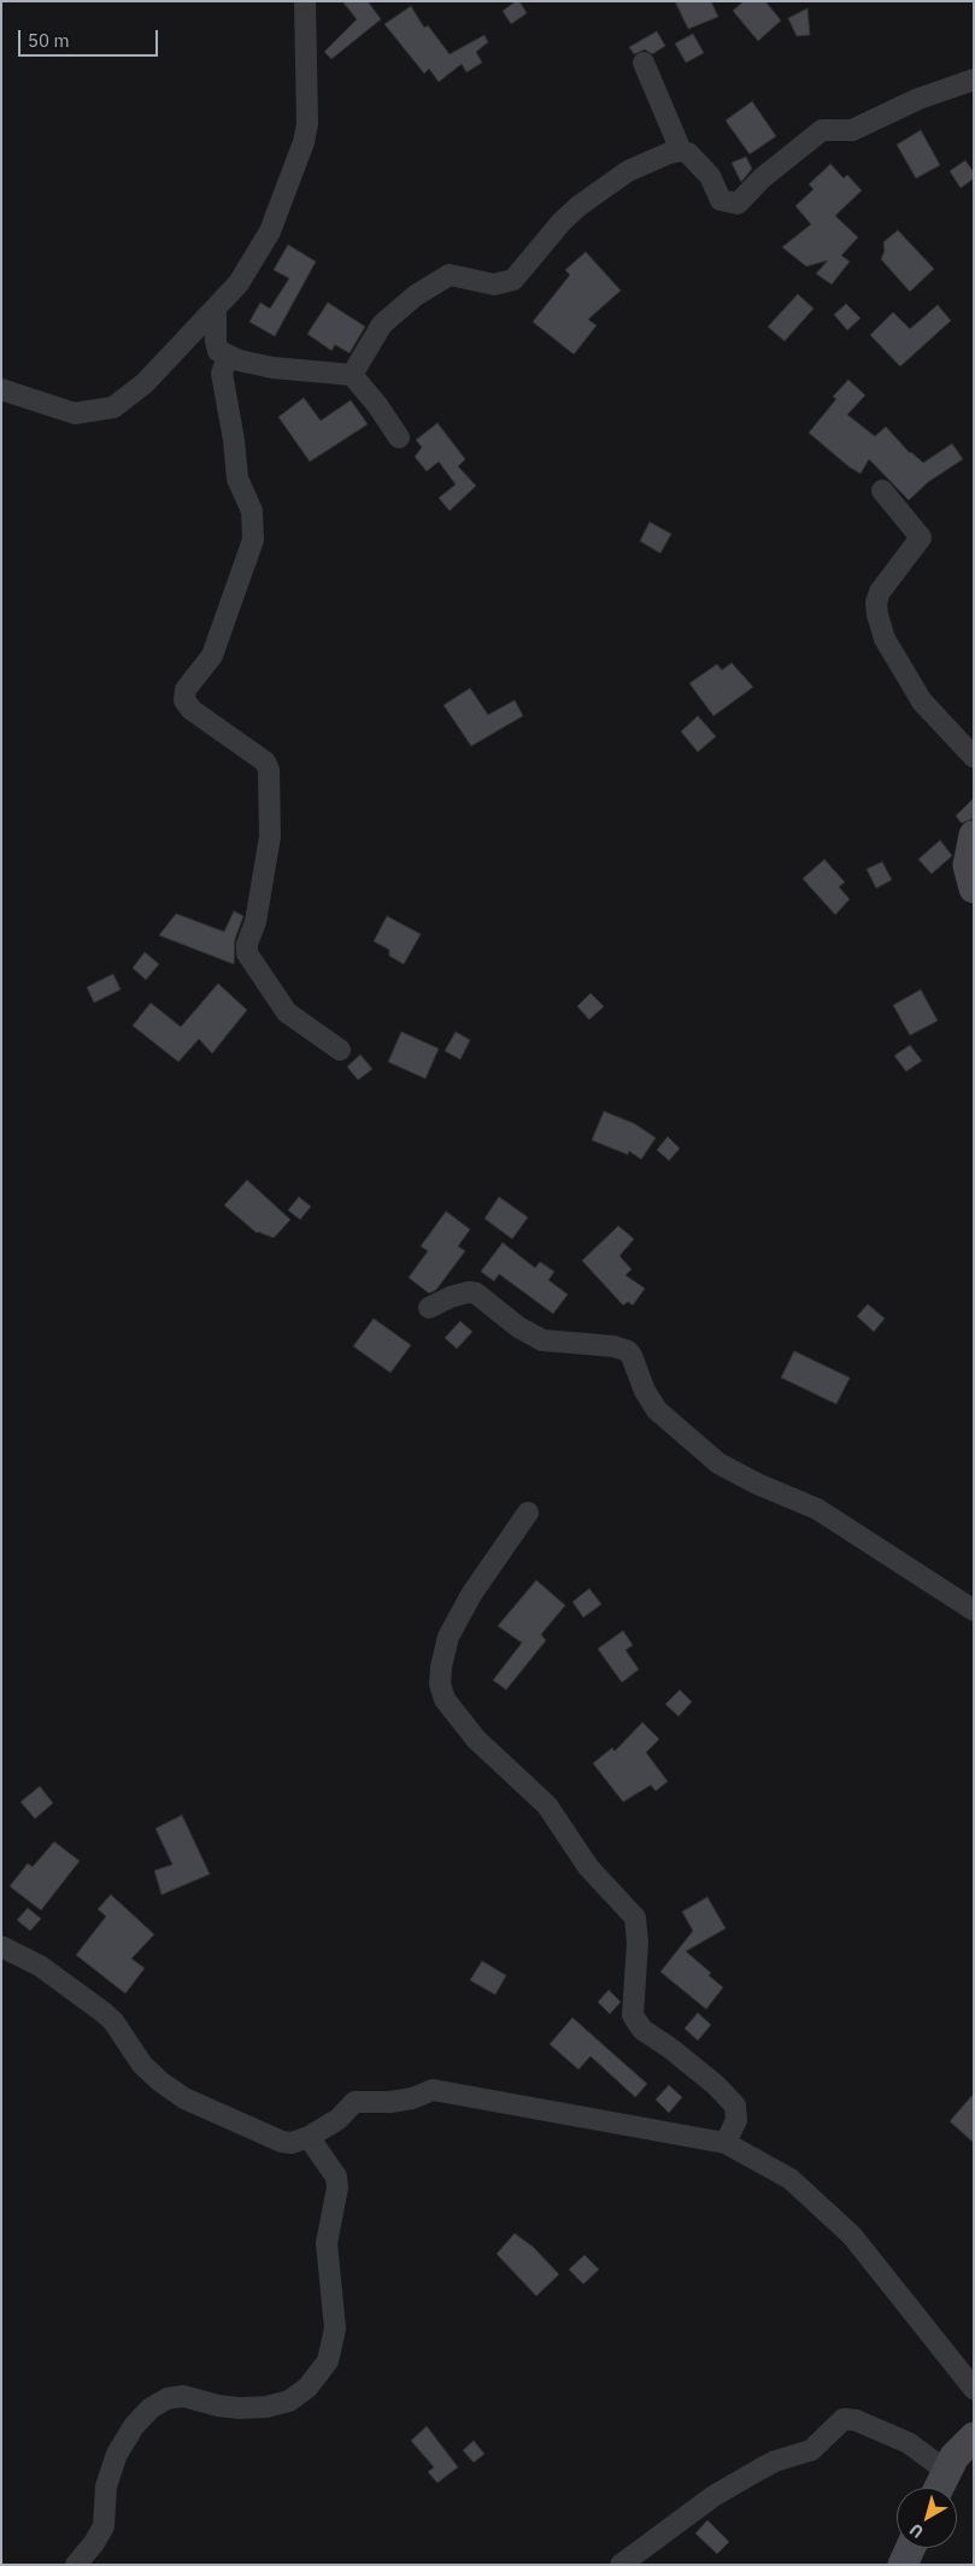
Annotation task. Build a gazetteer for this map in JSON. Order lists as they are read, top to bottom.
{
  "scale_bar": "50 m",
  "north": "bottom left"
}
